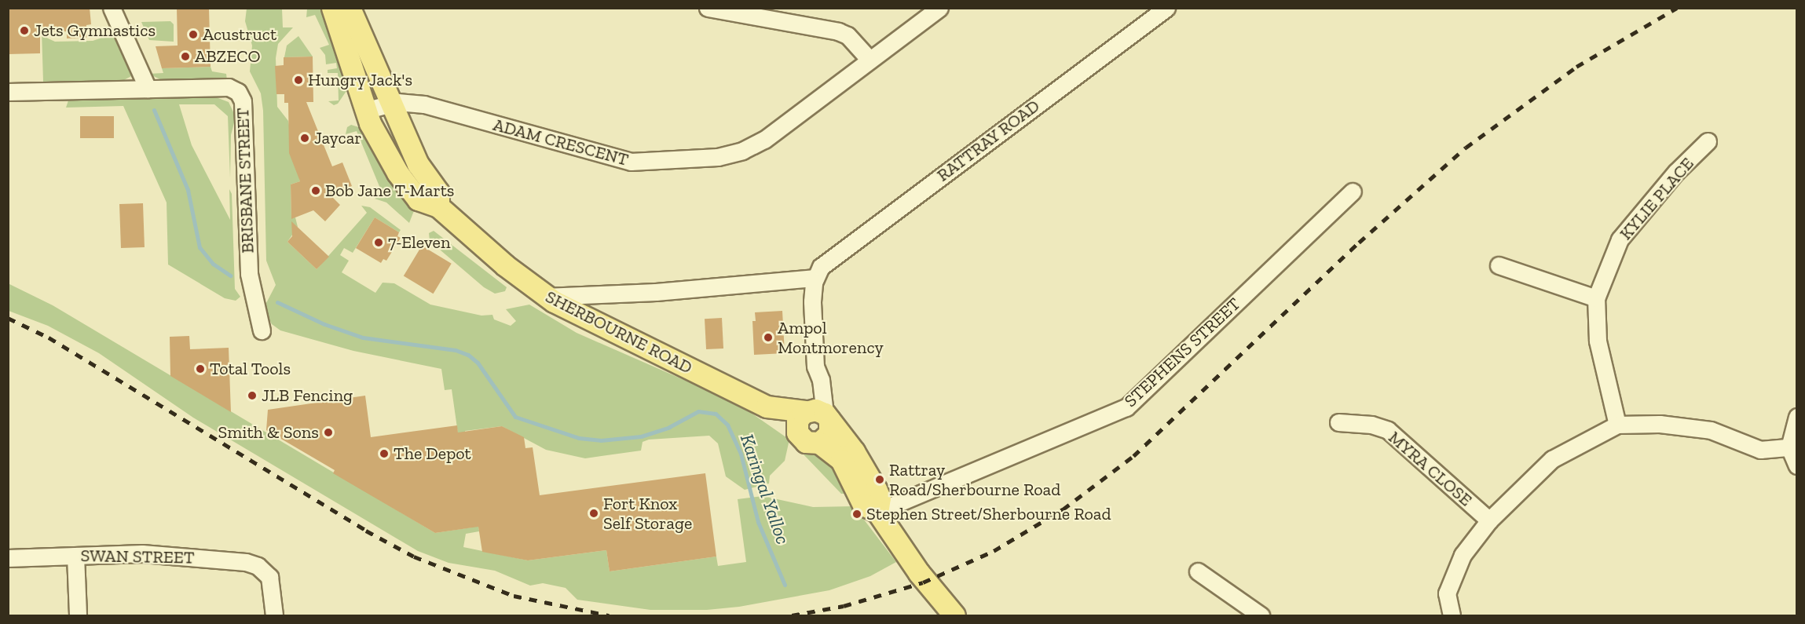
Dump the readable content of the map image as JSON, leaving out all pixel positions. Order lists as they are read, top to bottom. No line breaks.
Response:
{"streets":{"main road":["SHERBOURNE ROAD"],"street":["RATTRAY ROAD","ADAM CRESCENT","BRISBANE STREET","KYLIE PLACE","STEPHENS STREET","MYRA CLOSE","SWAN STREET"]},"crossings":[["RATTRAY ROAD","SHERBOURNE ROAD"],["ADAM CRESCENT","SHERBOURNE ROAD"]],"water":["Karingal Yalloc"],"places":["Jets Gymnastics","Acustruct","ABZECO","Hungry Jack's","Jaycar","Bob Jane T-Marts","7-Eleven","Ampol Montmorency","Total Tools","JLB Fencing","Smith & Sons","The Depot","Rattray Road/Sherbourne Road","Fort Knox Self Storage","Stephen Street/Sherbourne Road"]}
